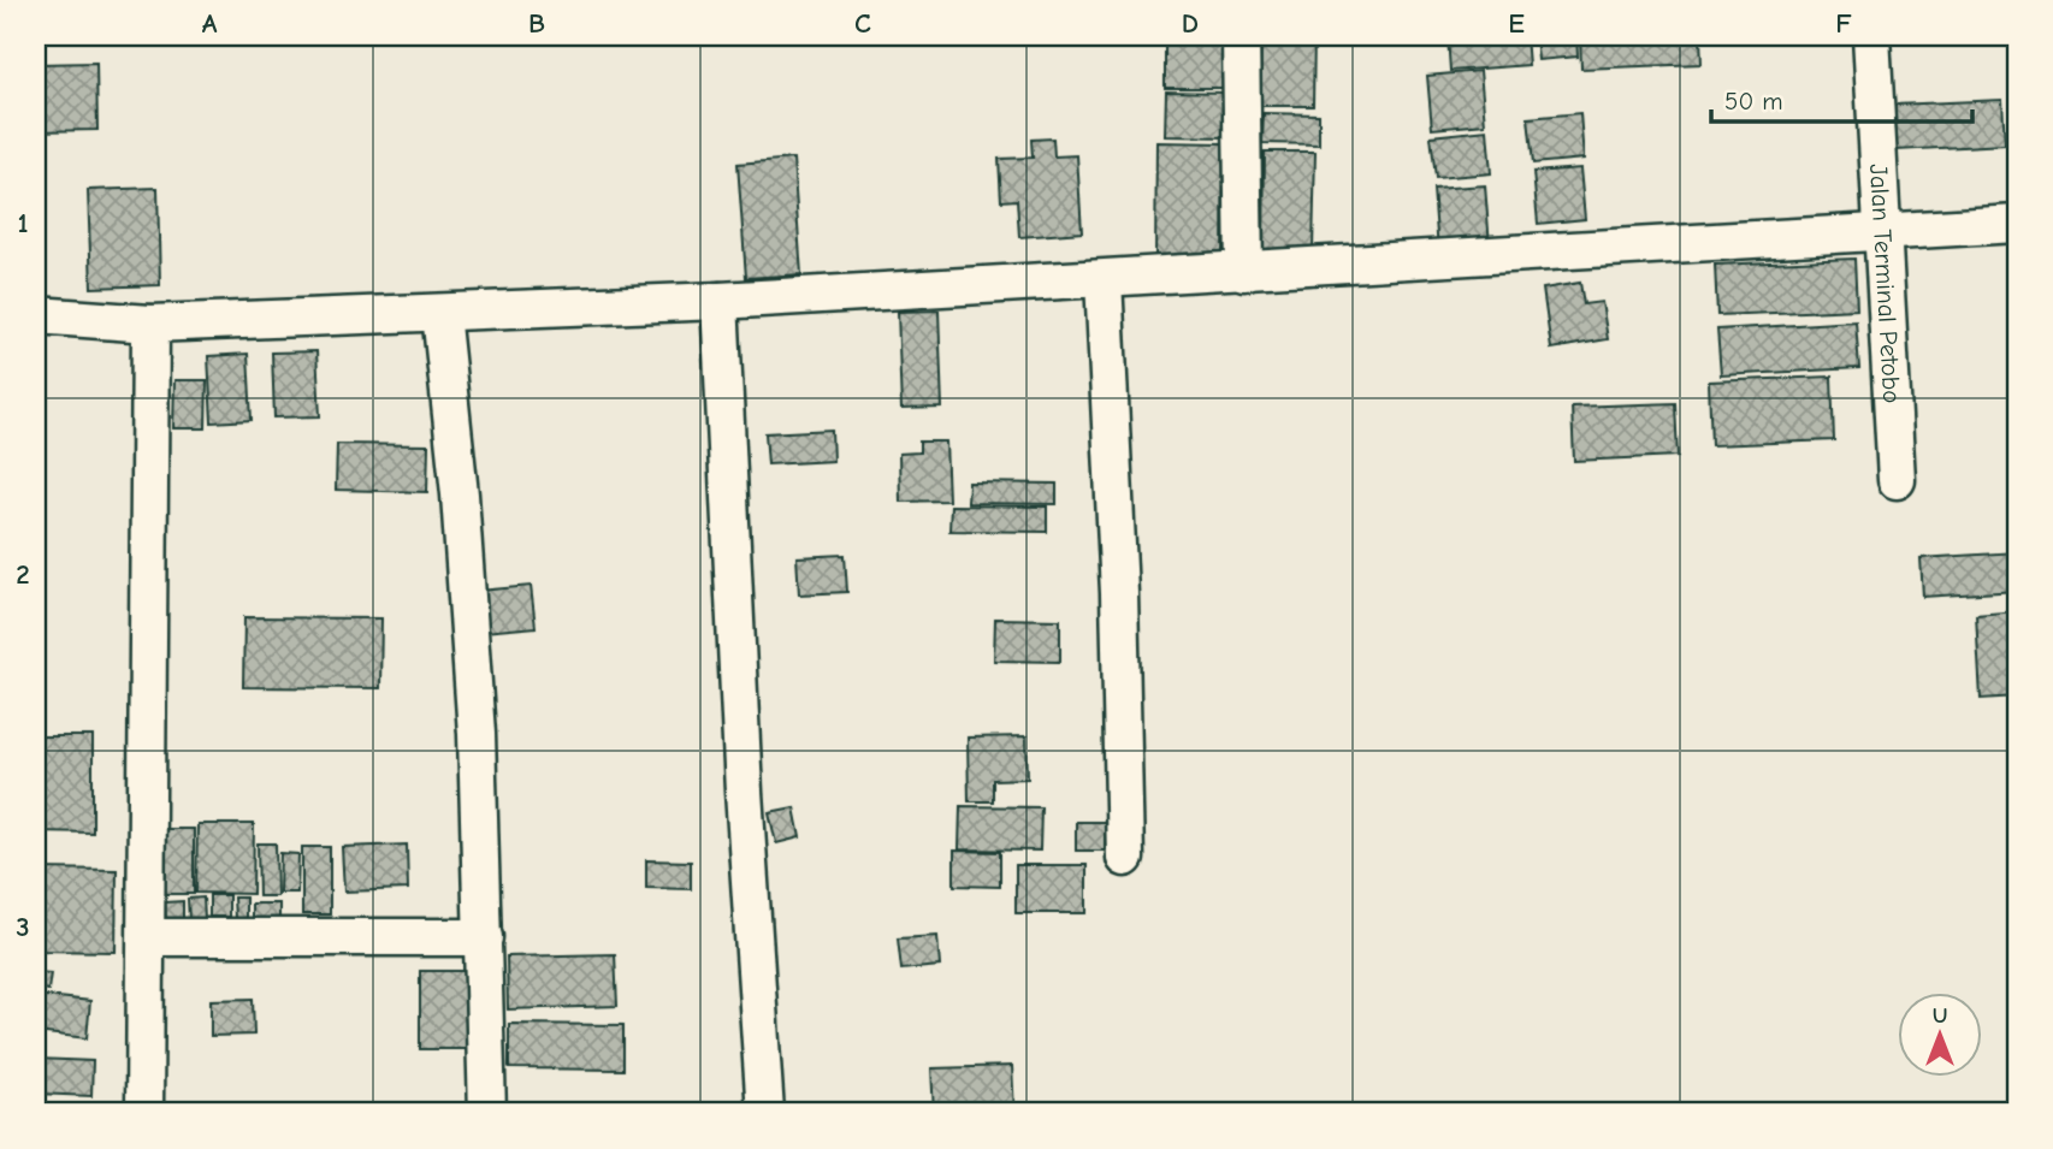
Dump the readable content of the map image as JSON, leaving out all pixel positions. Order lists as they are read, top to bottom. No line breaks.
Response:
{"streets":{"street":["Jalan Terminal Petobo"]},"scale_bar":"50 m","north":"top","grid":{"columns":["A","B","C","D","E","F"],"rows":["1","2","3"]}}
